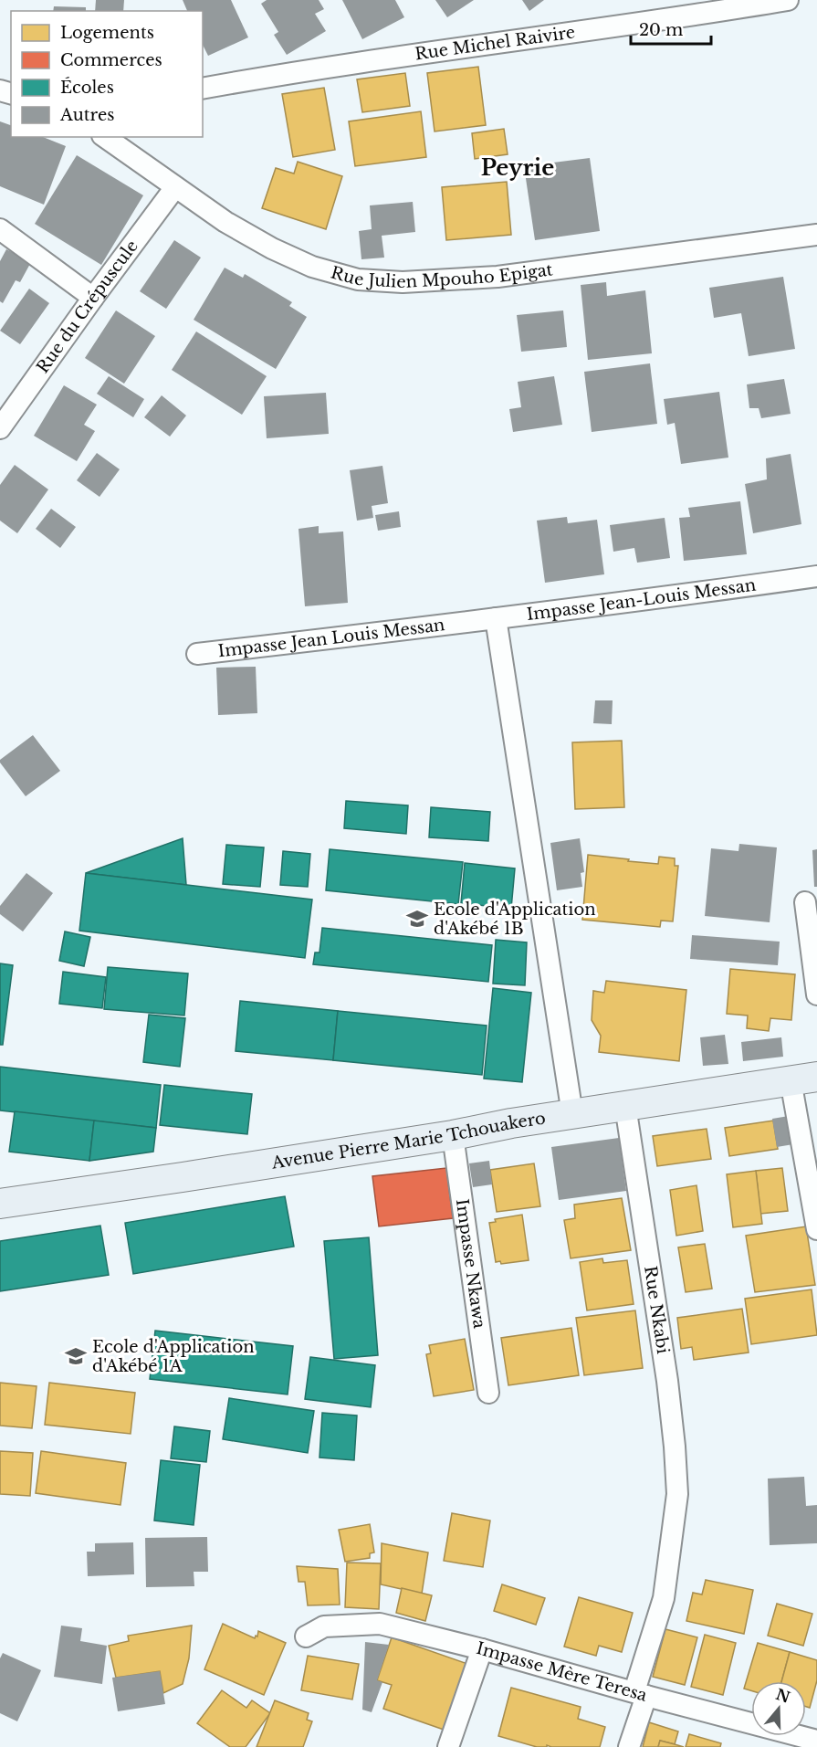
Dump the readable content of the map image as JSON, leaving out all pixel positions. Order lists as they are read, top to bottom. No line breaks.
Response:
{"streets":{"main road":["Avenue Pierre Marie Tchouakero"],"street":["Rue Michel Raivire","Rue Julien Mpouho Epigat","Rue du Crépuscule","Impasse Jean-Louis Messan","Impasse Jean Louis Messan","Impasse Nkawa","Rue Nkabi","Impasse Mère Teresa"]},"crossings":[["Rue Julien Mpouho Epigat","Rue du Crépuscule"],["Impasse Jean-Louis Messan","Impasse Jean Louis Messan"],["Avenue Pierre Marie Tchouakero","Impasse Nkawa"],["Avenue Pierre Marie Tchouakero","Rue Nkabi"],["Rue Nkabi","Impasse Mère Teresa"]],"districts":["Peyrie"],"places":{"school or university":["Ecole d'Application d'Akébé 1B","Ecole d'Application d'Akébé 1A"]},"legend":["Logements","Commerces","Écoles","Autres"],"scale_bar":"20 m","north":"top"}
